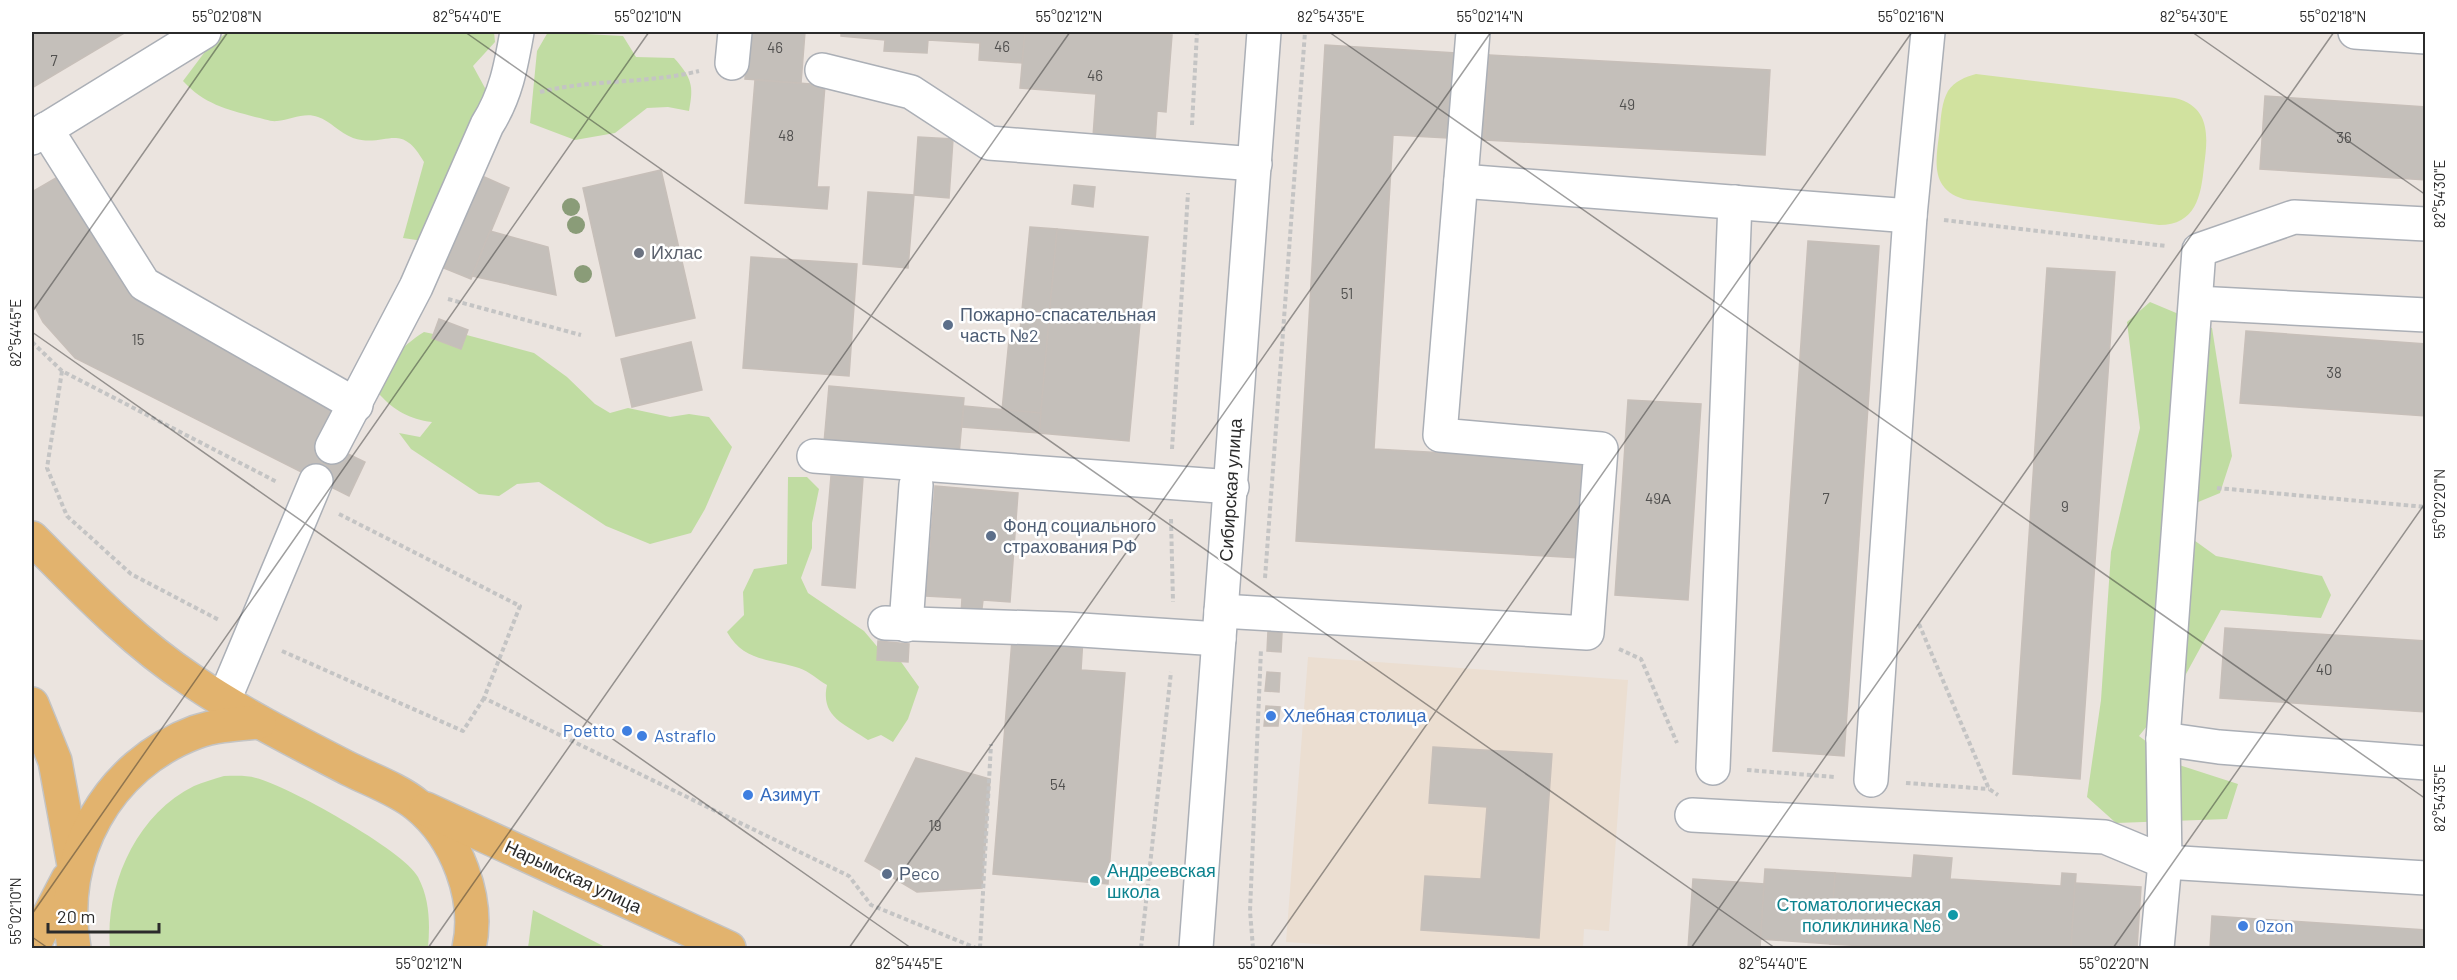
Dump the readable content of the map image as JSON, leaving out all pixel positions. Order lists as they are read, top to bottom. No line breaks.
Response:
{"streets":{"main road":["Нарымская улица"],"street":["Сибирская улица"]},"places":["Ихлас","Пожарно-спасательная часть №2","Фонд социального страхования РФ","Хлебная столица","Poetto","Astraflo","Азимут","Рeco","Андреевская школа","Стоматологическая поликлиника №6","Ozon"],"house_numbers":["46","46","7","46","49","48","36","51","15","38","49А","7","9","40","54","19"],"scale_bar":"20 m","coordinates":["55°02'08\"N","82°54'40\"E","55°02'10\"N","55°02'12\"N","82°54'35\"E","55°02'14\"N","55°02'16\"N","82°54'30\"E","55°02'18\"N","82°54'45\"E","55°02'20\"N"]}
